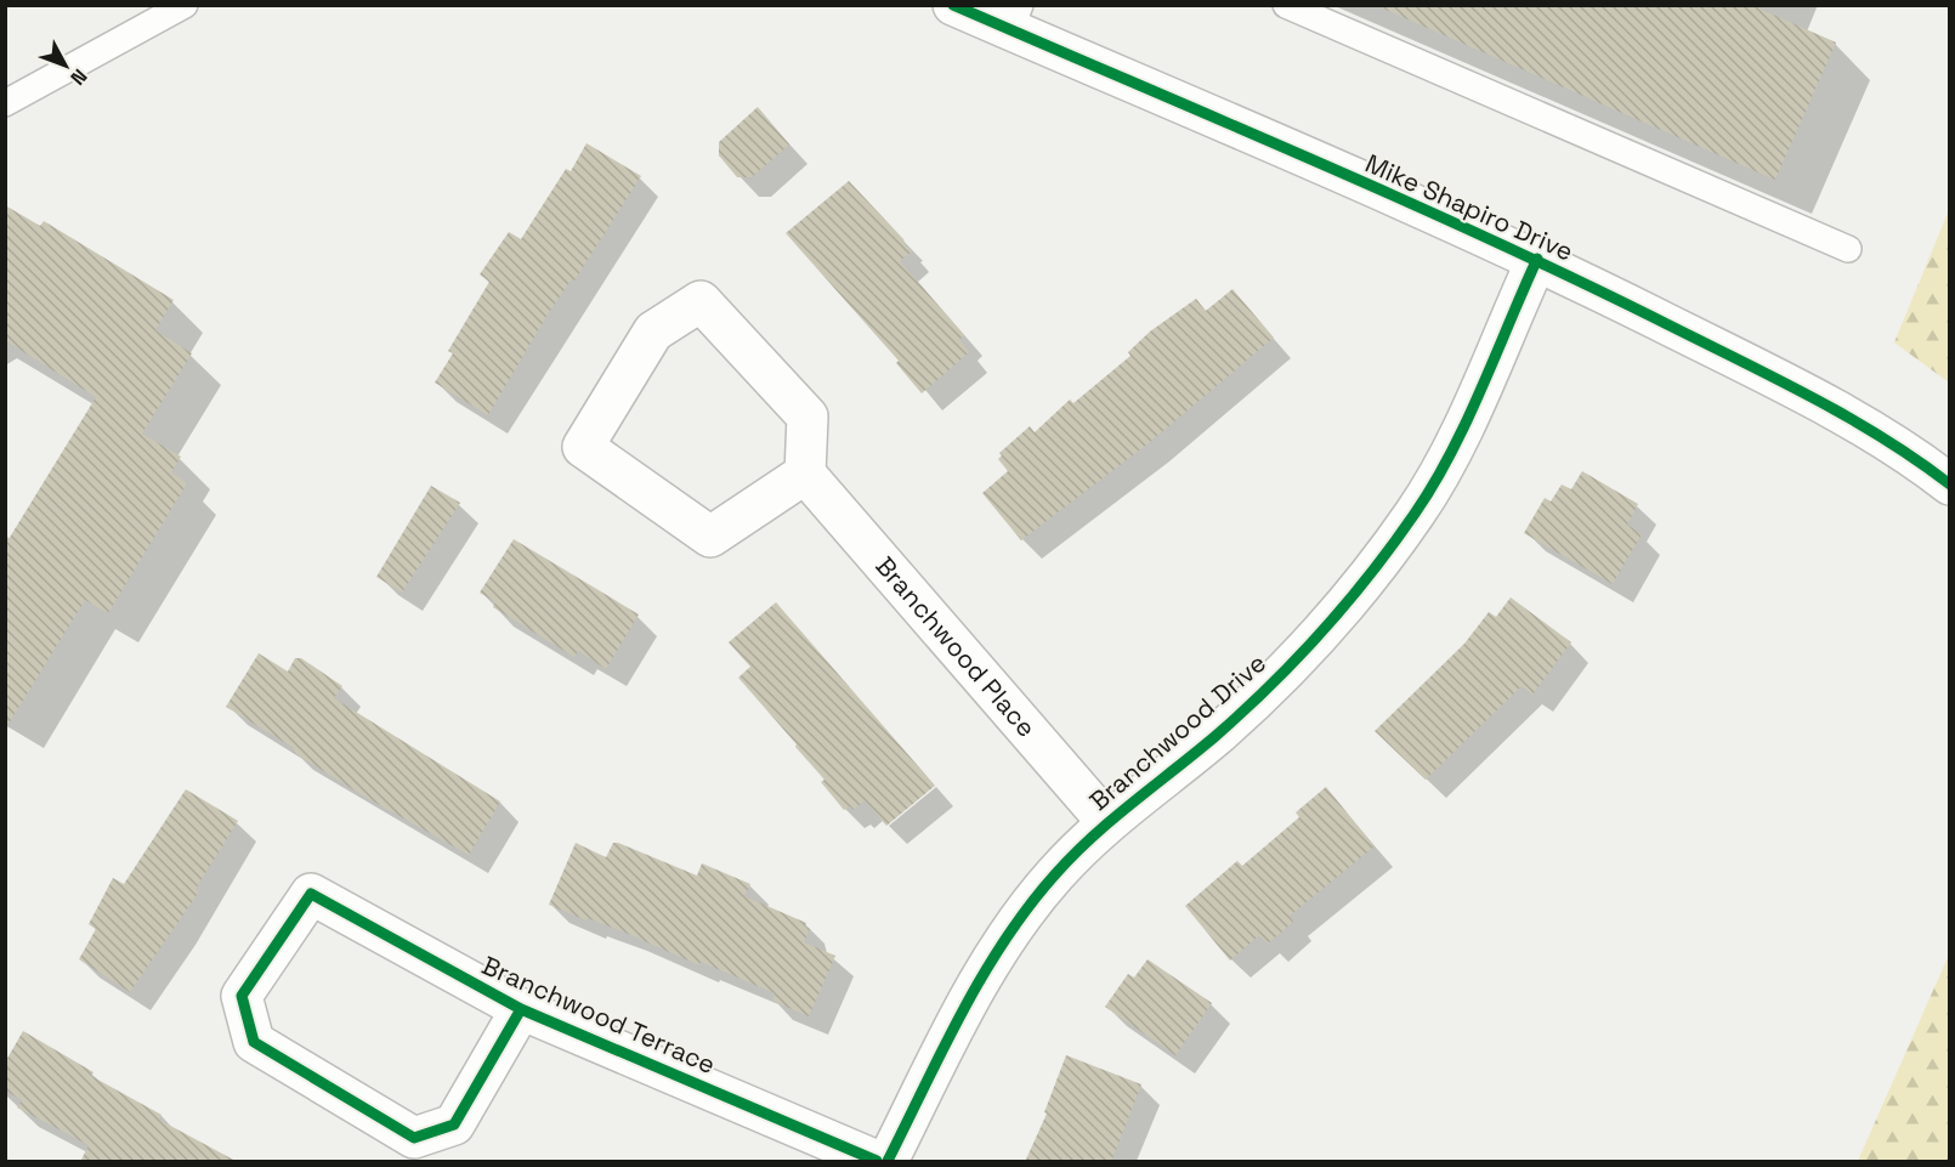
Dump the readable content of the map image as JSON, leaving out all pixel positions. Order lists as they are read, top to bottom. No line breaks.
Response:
{"streets":{"street":["Mike Shapiro Drive","Branchwood Place","Branchwood Drive","Branchwood Terrace"]},"crossings":[["Mike Shapiro Drive","Branchwood Drive"],["Branchwood Place","Branchwood Drive"]],"north":"bottom right"}
